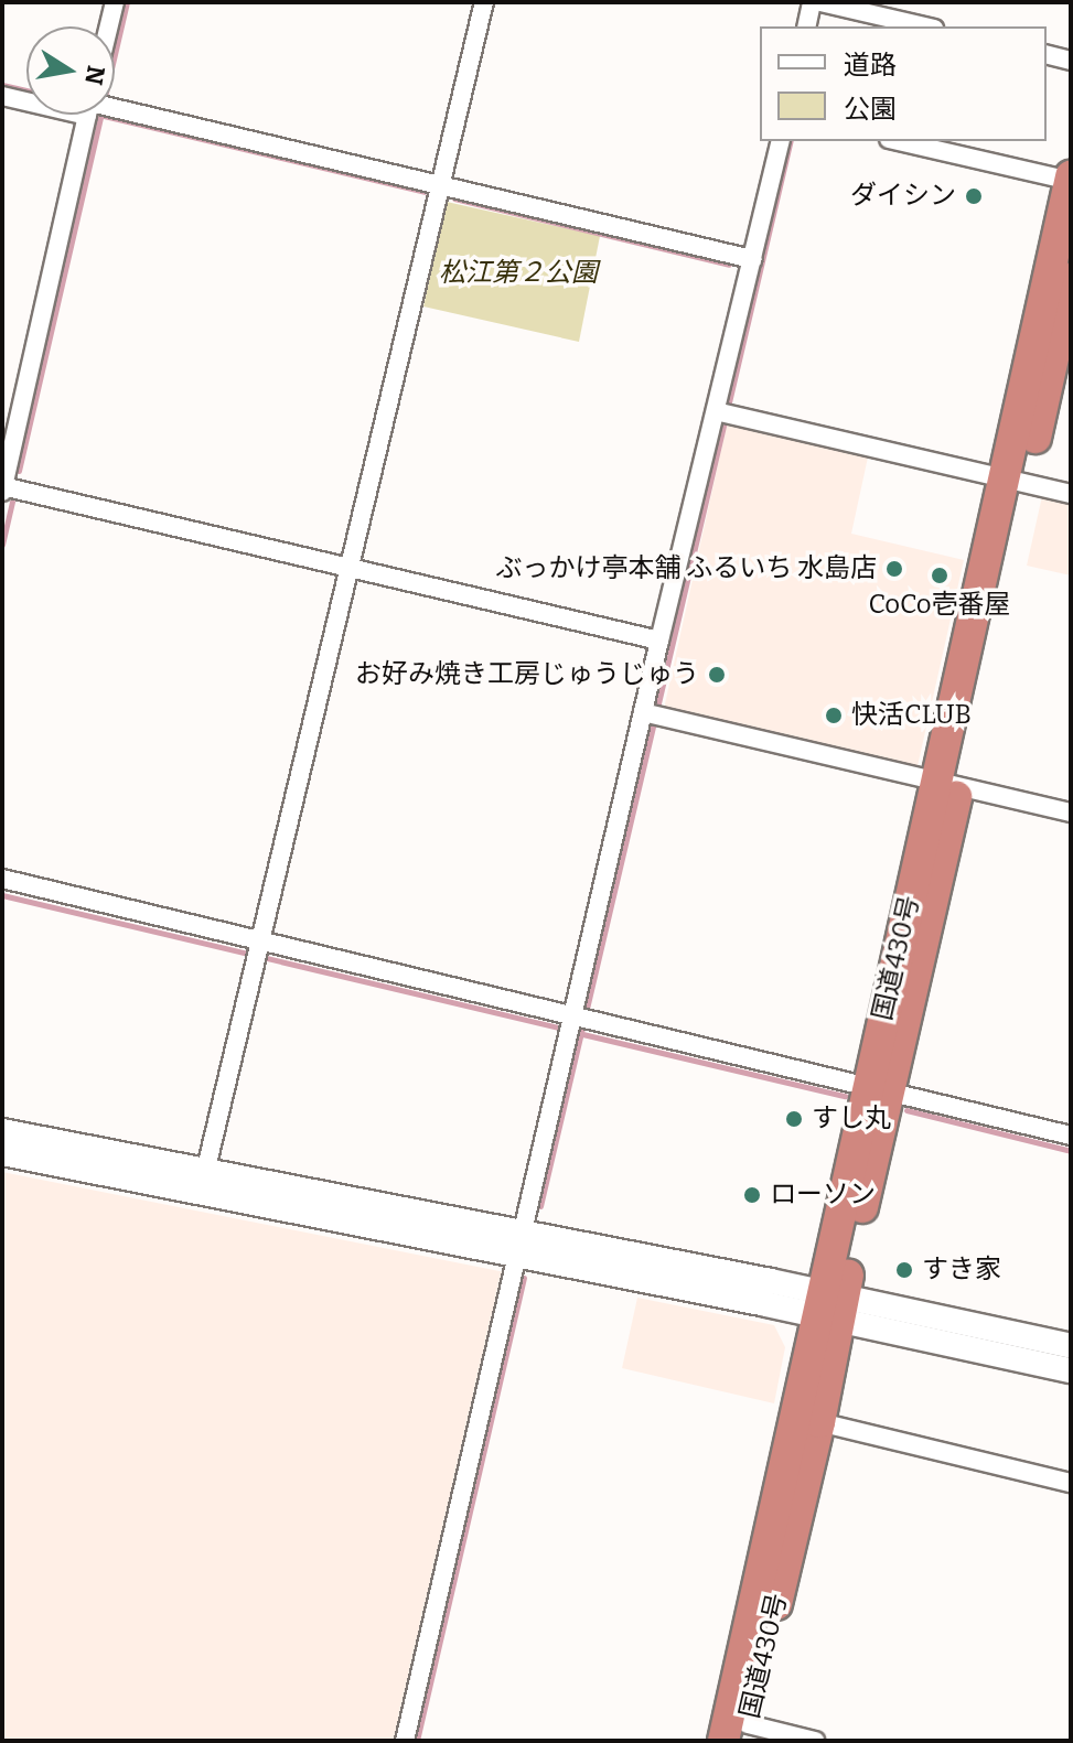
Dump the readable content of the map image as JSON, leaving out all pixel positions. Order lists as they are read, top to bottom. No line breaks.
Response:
{"streets":{"highway":["国道430号"]},"parks":["松江第２公園"],"places":["ダイシン","ぶっかけ亭本舗 ふるいち 水島店","CoCo壱番屋","お好み焼き工房じゅうじゅう","快活CLUB","すし丸","ローソン","すき家"],"legend":["道路","公園"],"north":"right"}
